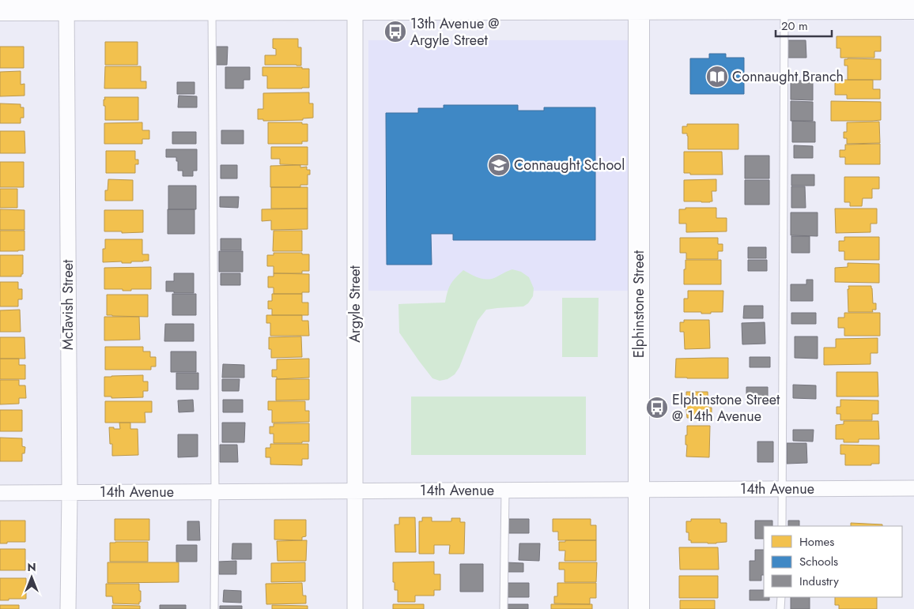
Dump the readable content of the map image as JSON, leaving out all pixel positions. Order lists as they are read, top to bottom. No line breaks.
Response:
{"streets":{"street":["Argyle Street","Elphinstone Street","McTavish Street","14th Avenue"]},"crossings":[["Argyle Street","14th Avenue"],["Elphinstone Street","14th Avenue"],["McTavish Street","14th Avenue"]],"places":{"bus stop":["13th Avenue @ Argyle Street","Elphinstone Street @ 14th Avenue"],"library":["Connaught Branch"],"school or university":["Connaught School"]},"legend":["Homes","Schools","Industry"],"scale_bar":"20 m","north":"top"}
